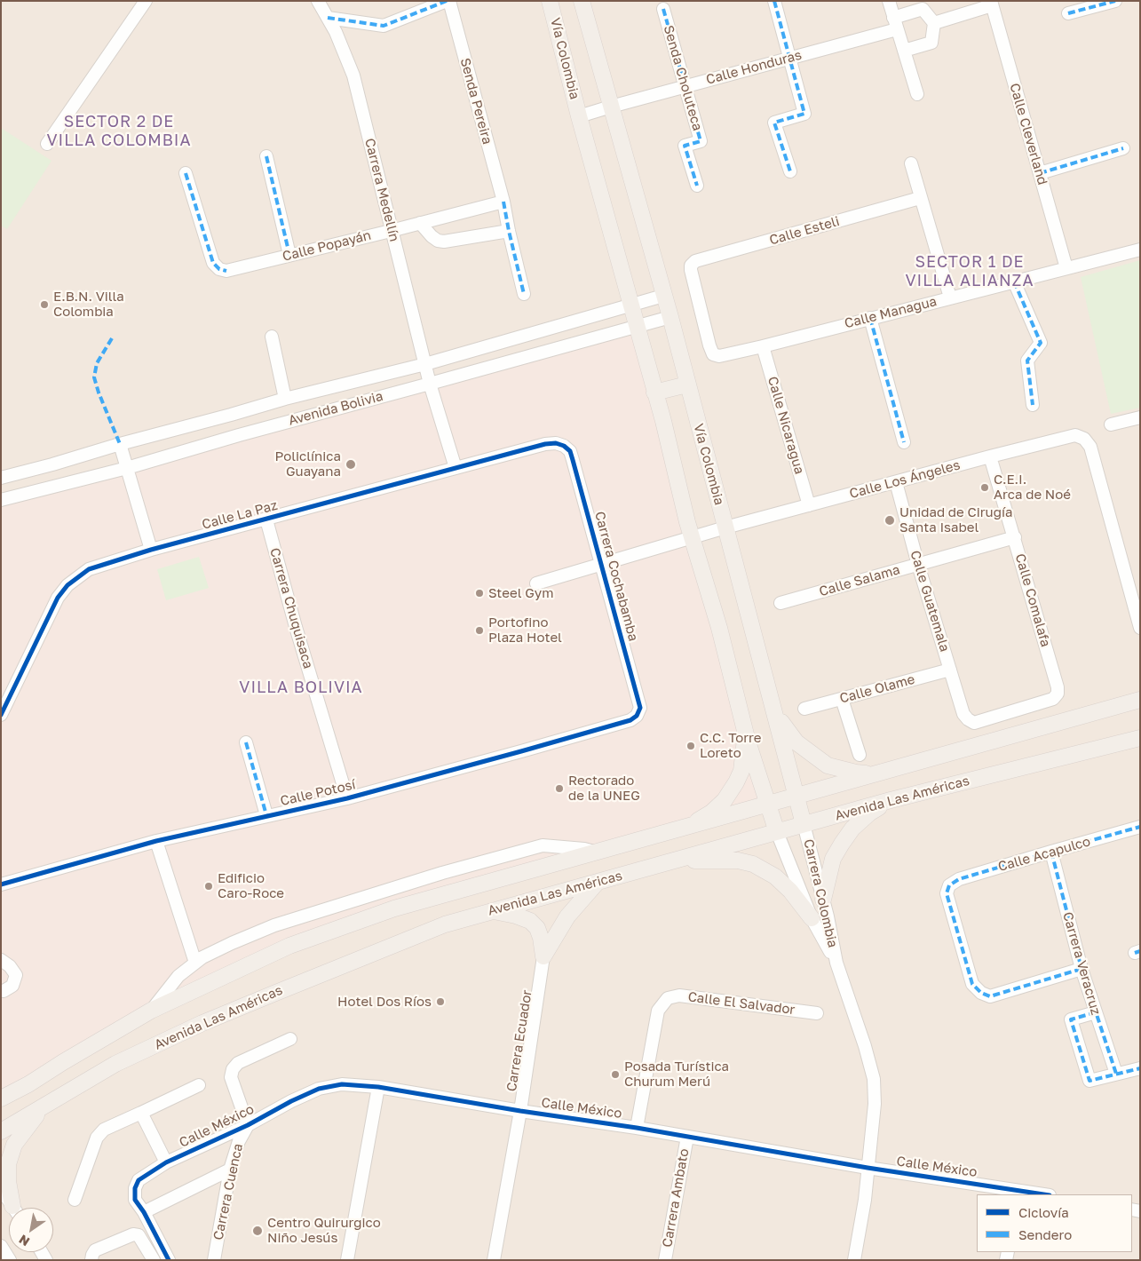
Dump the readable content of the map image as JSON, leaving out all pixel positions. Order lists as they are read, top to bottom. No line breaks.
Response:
{"streets":{"main road":["Vía Colombia","Avenida Las Américas"],"street":["Calle Honduras","Senda Choluteca","Senda Pereira","Calle Cleverland","Carrera Medellín","Calle Esteli","Calle Popayán","Calle Managua","Avenida Bolivia","Calle Nicaragua","Calle Los Ángeles","Calle La Paz","Carrera Cochabamba","Calle Salama","Calle Comalafa","Calle Guatemala","Carrera Chuquisaca","Calle Olame","Calle Potosí","Calle Acapulco","Carrera Colombia","Carrera Veracruz","Calle El Salvador","Carrera Ecuador","Calle México","Carrera Cuenca","Carrera Ambato"]},"crossings":[["Vía Colombia","Calle Honduras"],["Vía Colombia","Avenida Bolivia"],["Vía Colombia","Calle Los Ángeles"],["Vía Colombia","Avenida Las Américas"],["Vía Colombia","Carrera Colombia"],["Calle Honduras","Senda Choluteca"],["Senda Pereira","Calle Popayán"],["Calle Cleverland","Calle Managua"],["Carrera Medellín","Calle Popayán"],["Carrera Medellín","Avenida Bolivia"],["Carrera Medellín","Calle La Paz"],["Calle Esteli","Calle Managua"],["Calle Managua","Calle Nicaragua"],["Calle Nicaragua","Calle Los Ángeles"],["Calle Los Ángeles","Carrera Cochabamba"],["Calle Los Ángeles","Calle Comalafa"],["Calle Los Ángeles","Calle Guatemala"],["Calle La Paz","Carrera Cochabamba"],["Calle La Paz","Carrera Chuquisaca"],["Carrera Cochabamba","Calle Potosí"],["Calle Salama","Calle Comalafa"],["Calle Salama","Calle Guatemala"],["Calle Comalafa","Calle Guatemala"],["Calle Guatemala","Calle Olame"],["Carrera Chuquisaca","Calle Potosí"],["Avenida Las Américas","Carrera Colombia"],["Calle Acapulco","Carrera Veracruz"],["Carrera Colombia","Calle México"],["Calle El Salvador","Calle México"],["Carrera Ecuador","Calle México"],["Calle México","Carrera Cuenca"],["Calle México","Carrera Ambato"]],"districts":["SECTOR 2 DE VILLA COLOMBIA","SECTOR 1 DE VILLA ALIANZA","VILLA BOLIVIA"],"places":["E.B.N. Villa Colombia","Policlínica Guayana","C.E.I. Arca de Noé","Unidad de Cirugía Santa Isabel","Steel Gym","Portofino Plaza Hotel","C.C. Torre Loreto","Rectorado de la UNEG","Edificio Caro-Roce","Hotel Dos Ríos","Posada Turística Churum Merú","Centro Quirurgico Niño Jesús"],"legend":["Ciclovía","Sendero"],"north":"bottom left"}
